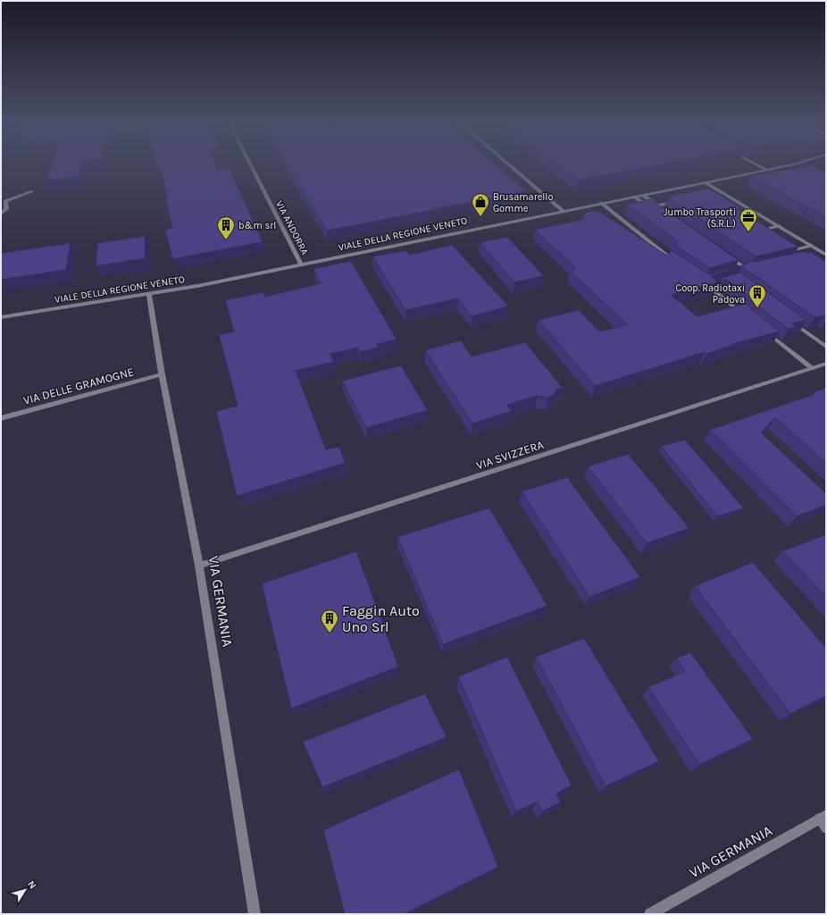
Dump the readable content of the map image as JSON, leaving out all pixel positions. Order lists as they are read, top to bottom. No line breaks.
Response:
{"streets":{"street":["VIA ANDORRA","VIALE DELLA REGIONE VENETO","VIA DELLE GRAMOGNE","VIA SVIZZERA","VIA GERMANIA"]},"crossings":[["VIA ANDORRA","VIALE DELLA REGIONE VENETO"],["VIALE DELLA REGIONE VENETO","VIA GERMANIA"],["VIA DELLE GRAMOGNE","VIA GERMANIA"],["VIA SVIZZERA","VIA GERMANIA"]],"places":{"shop":["Brusamarello Gomme"],"office":["Jumbo Trasporti (S.R.L.)"],"building":["b&m srl","Coop. Radiotaxi Padova","Faggin Auto Uno Srl"]},"north":"top right"}
